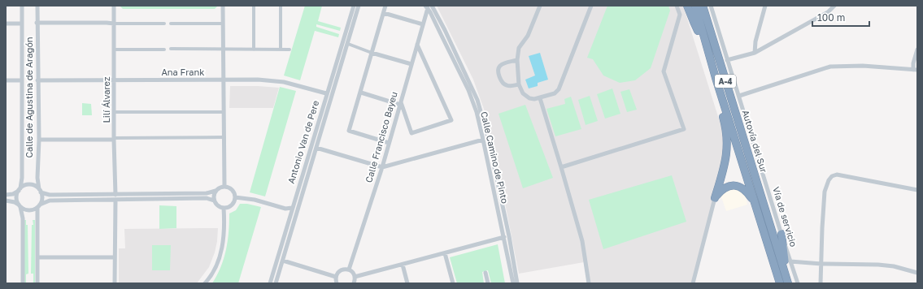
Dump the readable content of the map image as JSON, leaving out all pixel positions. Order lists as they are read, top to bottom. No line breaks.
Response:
{"streets":{"highway":["A-4","Autovía del Sur"],"street":["Ana Frank","Calle de Agustina de Aragón","Lilí Álvarez","Calle Francisco Bayeu","Antonio Van de Pere","Calle Camino de Pinto","Vía de servicio"]},"crossings":[["Ana Frank","Calle de Agustina de Aragón"],["Ana Frank","Lilí Álvarez"],["Ana Frank","Antonio Van de Pere"],["Calle Francisco Bayeu","Calle Camino de Pinto"]],"scale_bar":"100 m"}
